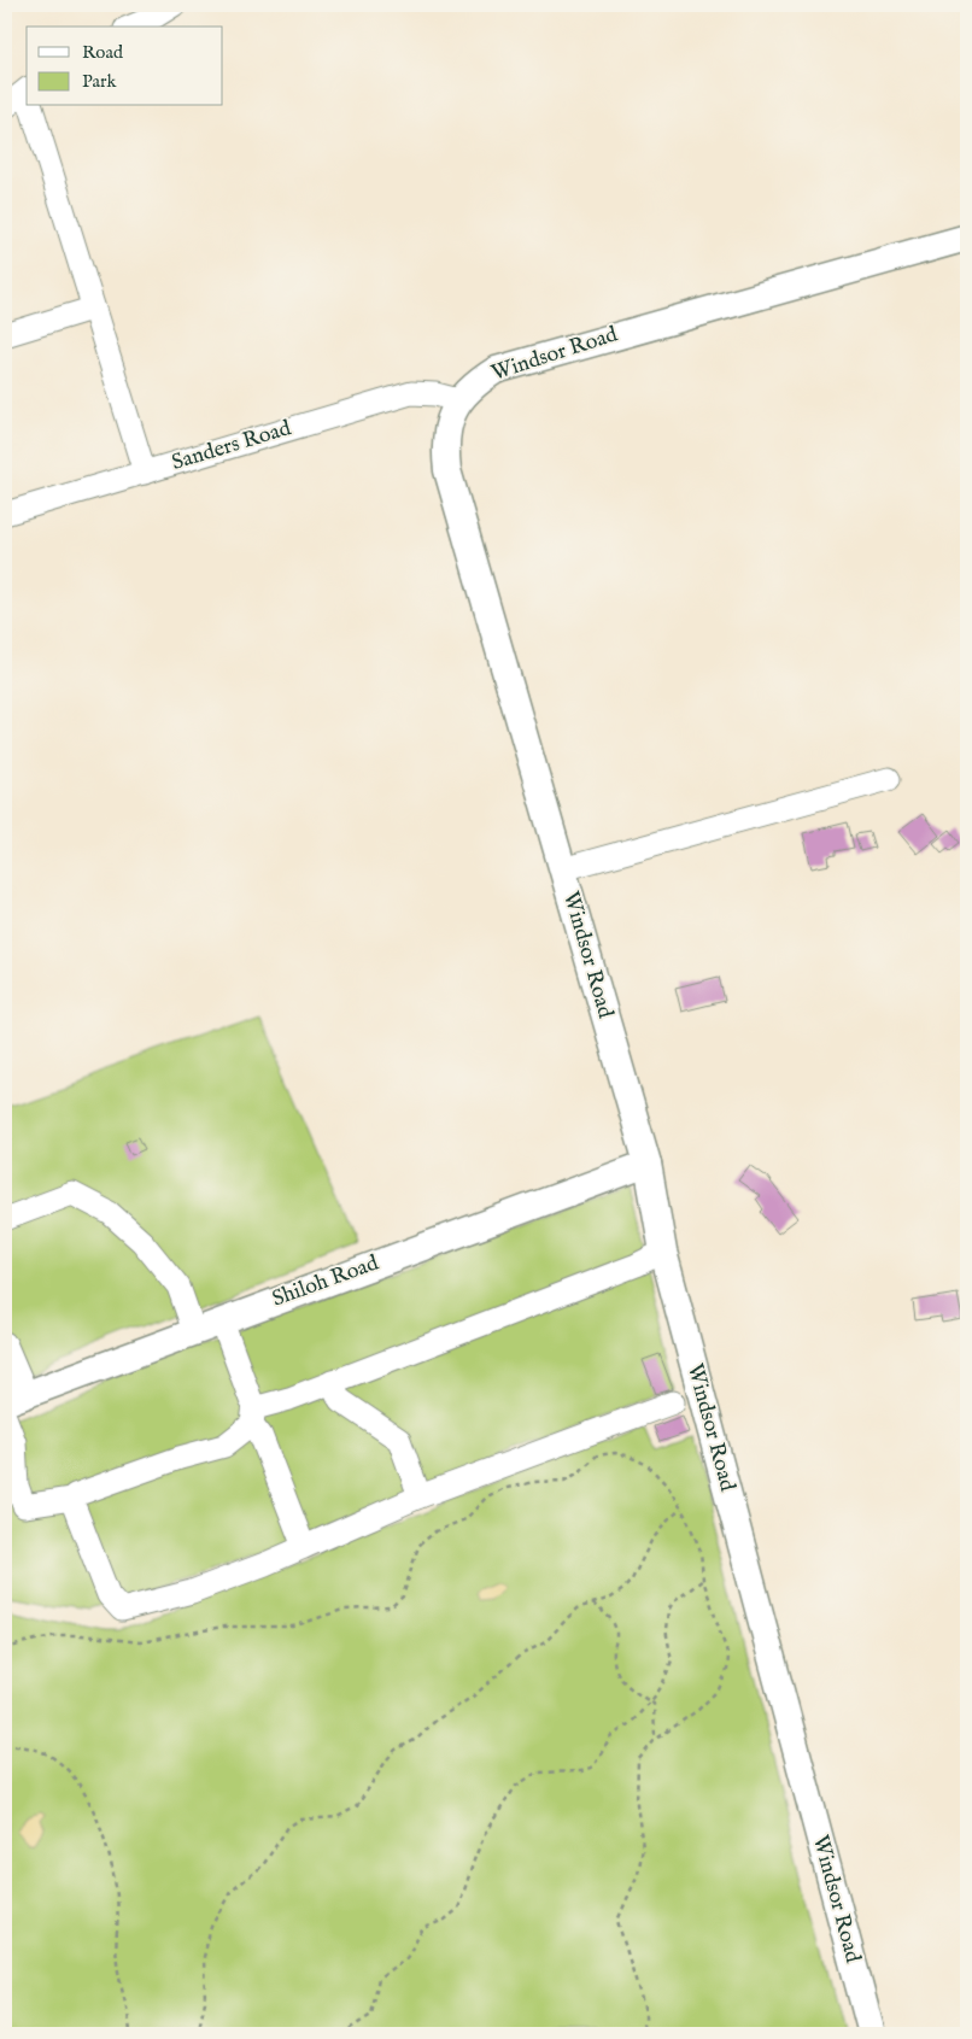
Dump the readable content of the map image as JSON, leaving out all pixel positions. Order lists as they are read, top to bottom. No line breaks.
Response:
{"streets":{"main road":["Windsor Road","Shiloh Road"],"street":["Sanders Road"]},"crossings":[["Windsor Road","Sanders Road"],["Windsor Road","Shiloh Road"]],"legend":["Road","Park"]}
